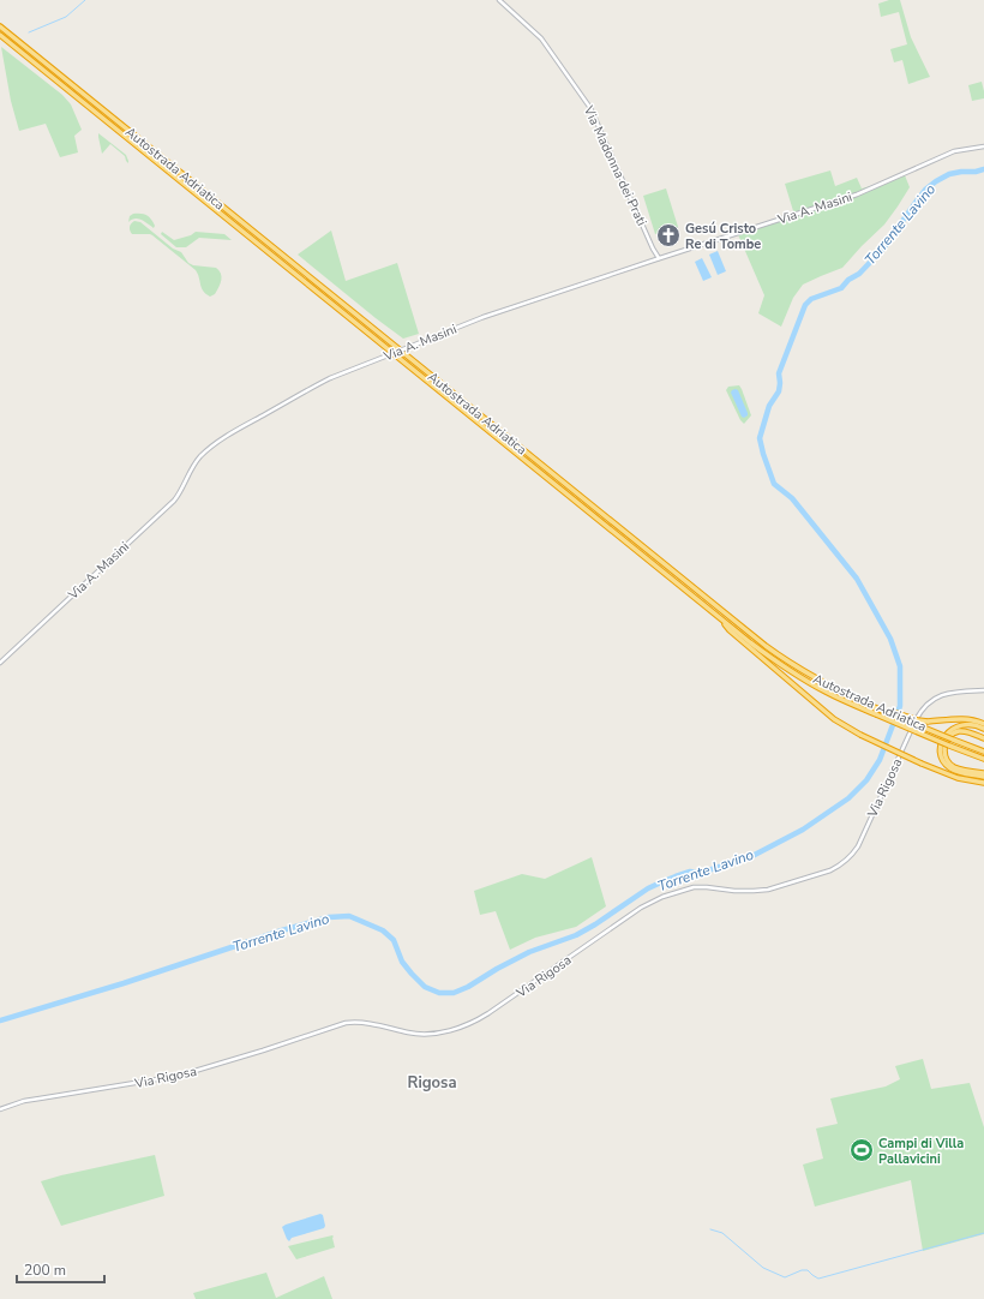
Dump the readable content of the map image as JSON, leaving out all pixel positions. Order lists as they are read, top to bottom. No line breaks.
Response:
{"streets":{"highway":["Autostrada Adriatica"],"street":["Via Madonna dei Prati","Via A. Masini","Via Rigosa"]},"crossings":[["Via Madonna dei Prati","Via A. Masini"]],"districts":["Rigosa"],"water":["Torrente Lavino"],"places":{"church":["Gesú Cristo Re di Tombe"],"sports":["Campi di Villa Pallavicini"]},"scale_bar":"200 m"}
